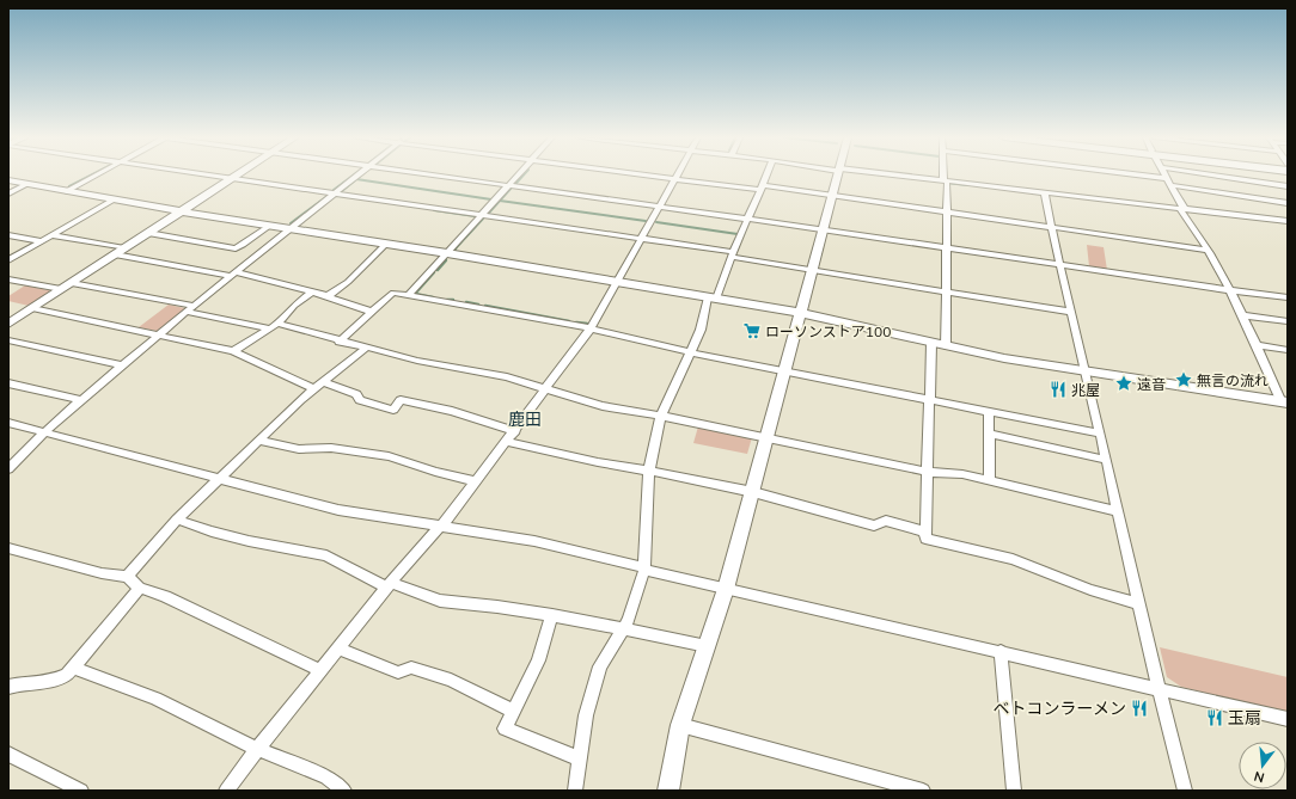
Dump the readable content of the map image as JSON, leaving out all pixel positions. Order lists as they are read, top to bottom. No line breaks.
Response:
{"districts":["鹿田"],"places":{"supermarket":["ローソンストア100"],"place":["無言の流れ","遠音"],"restaurant":["兆屋","ベトコンラーメン","玉扇"]},"north":"bottom"}
